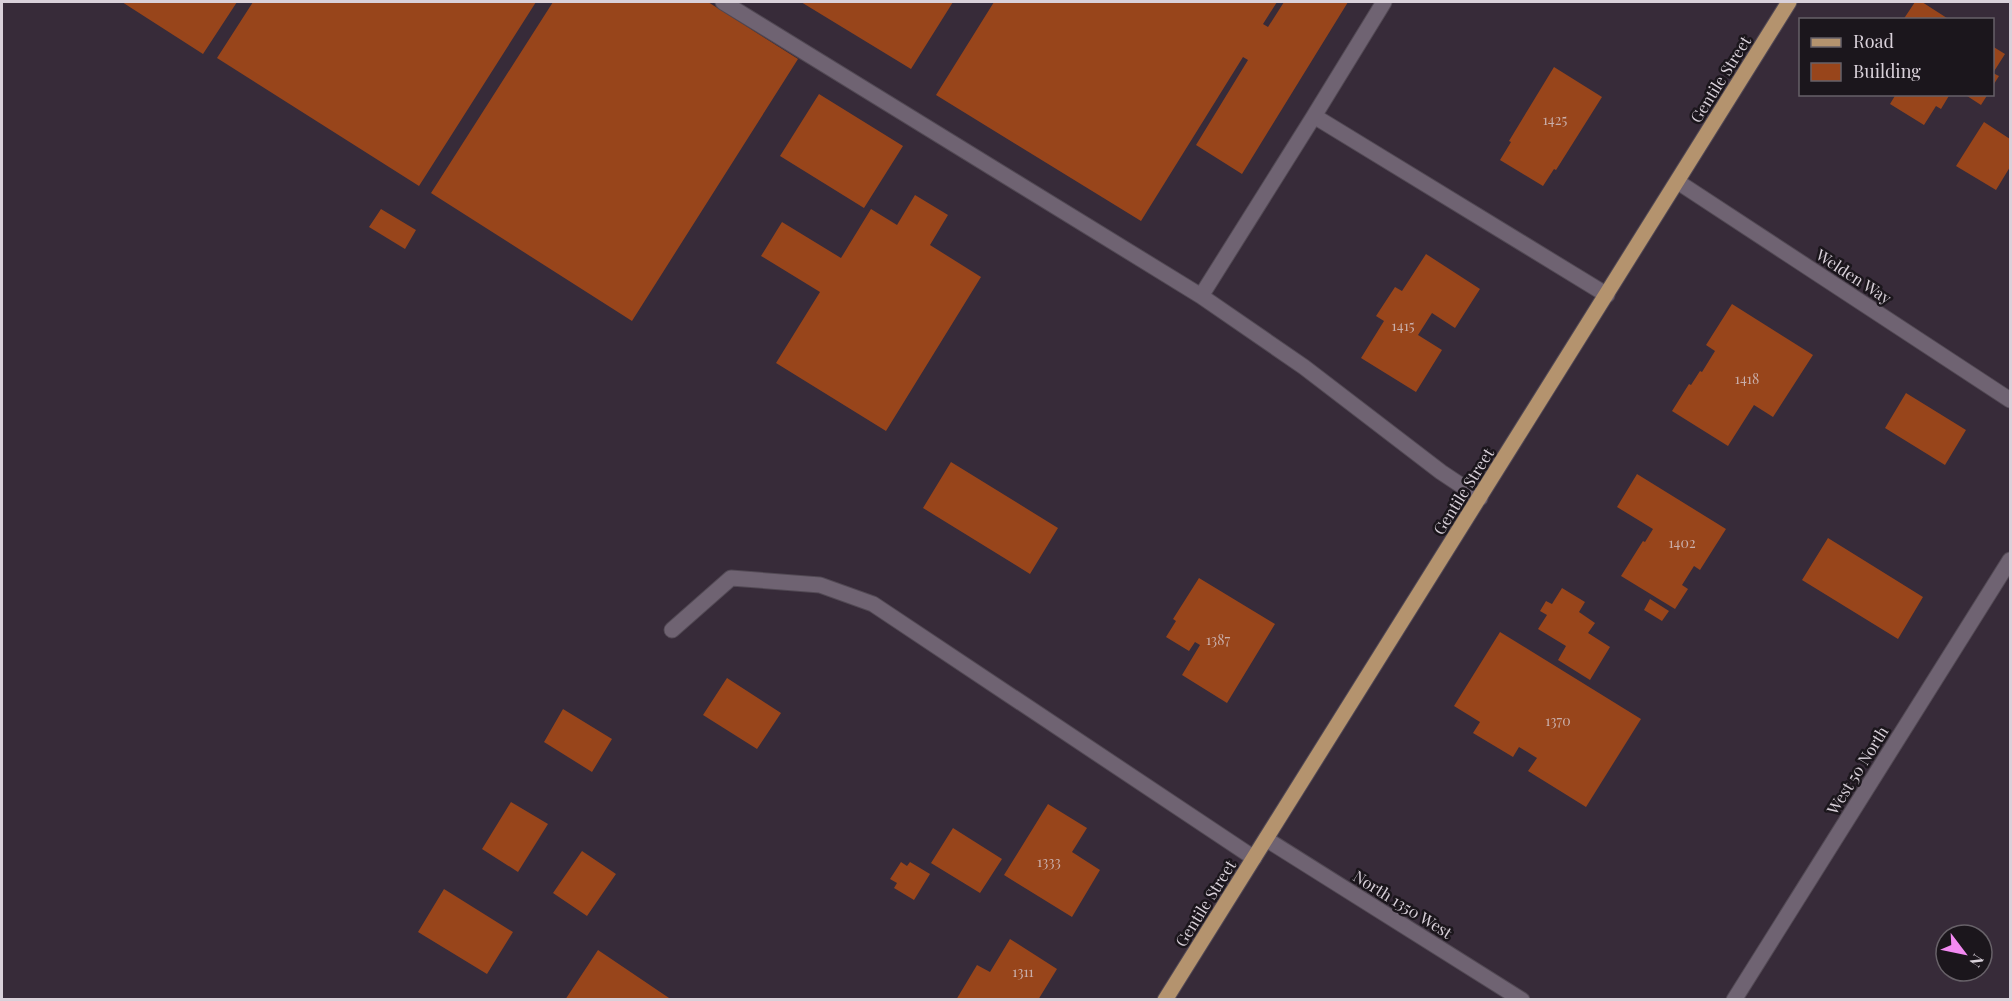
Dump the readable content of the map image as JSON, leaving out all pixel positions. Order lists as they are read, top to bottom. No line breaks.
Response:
{"streets":{"main road":["Gentile Street"],"street":["Welden Way","West 50 North","North 1350 West"]},"crossings":[["Gentile Street","Welden Way"],["Gentile Street","North 1350 West"]],"house_numbers":["1425","1415","1418","1402","1387","1370","1333","1311"],"legend":["Road","Building"],"north":"bottom right"}
